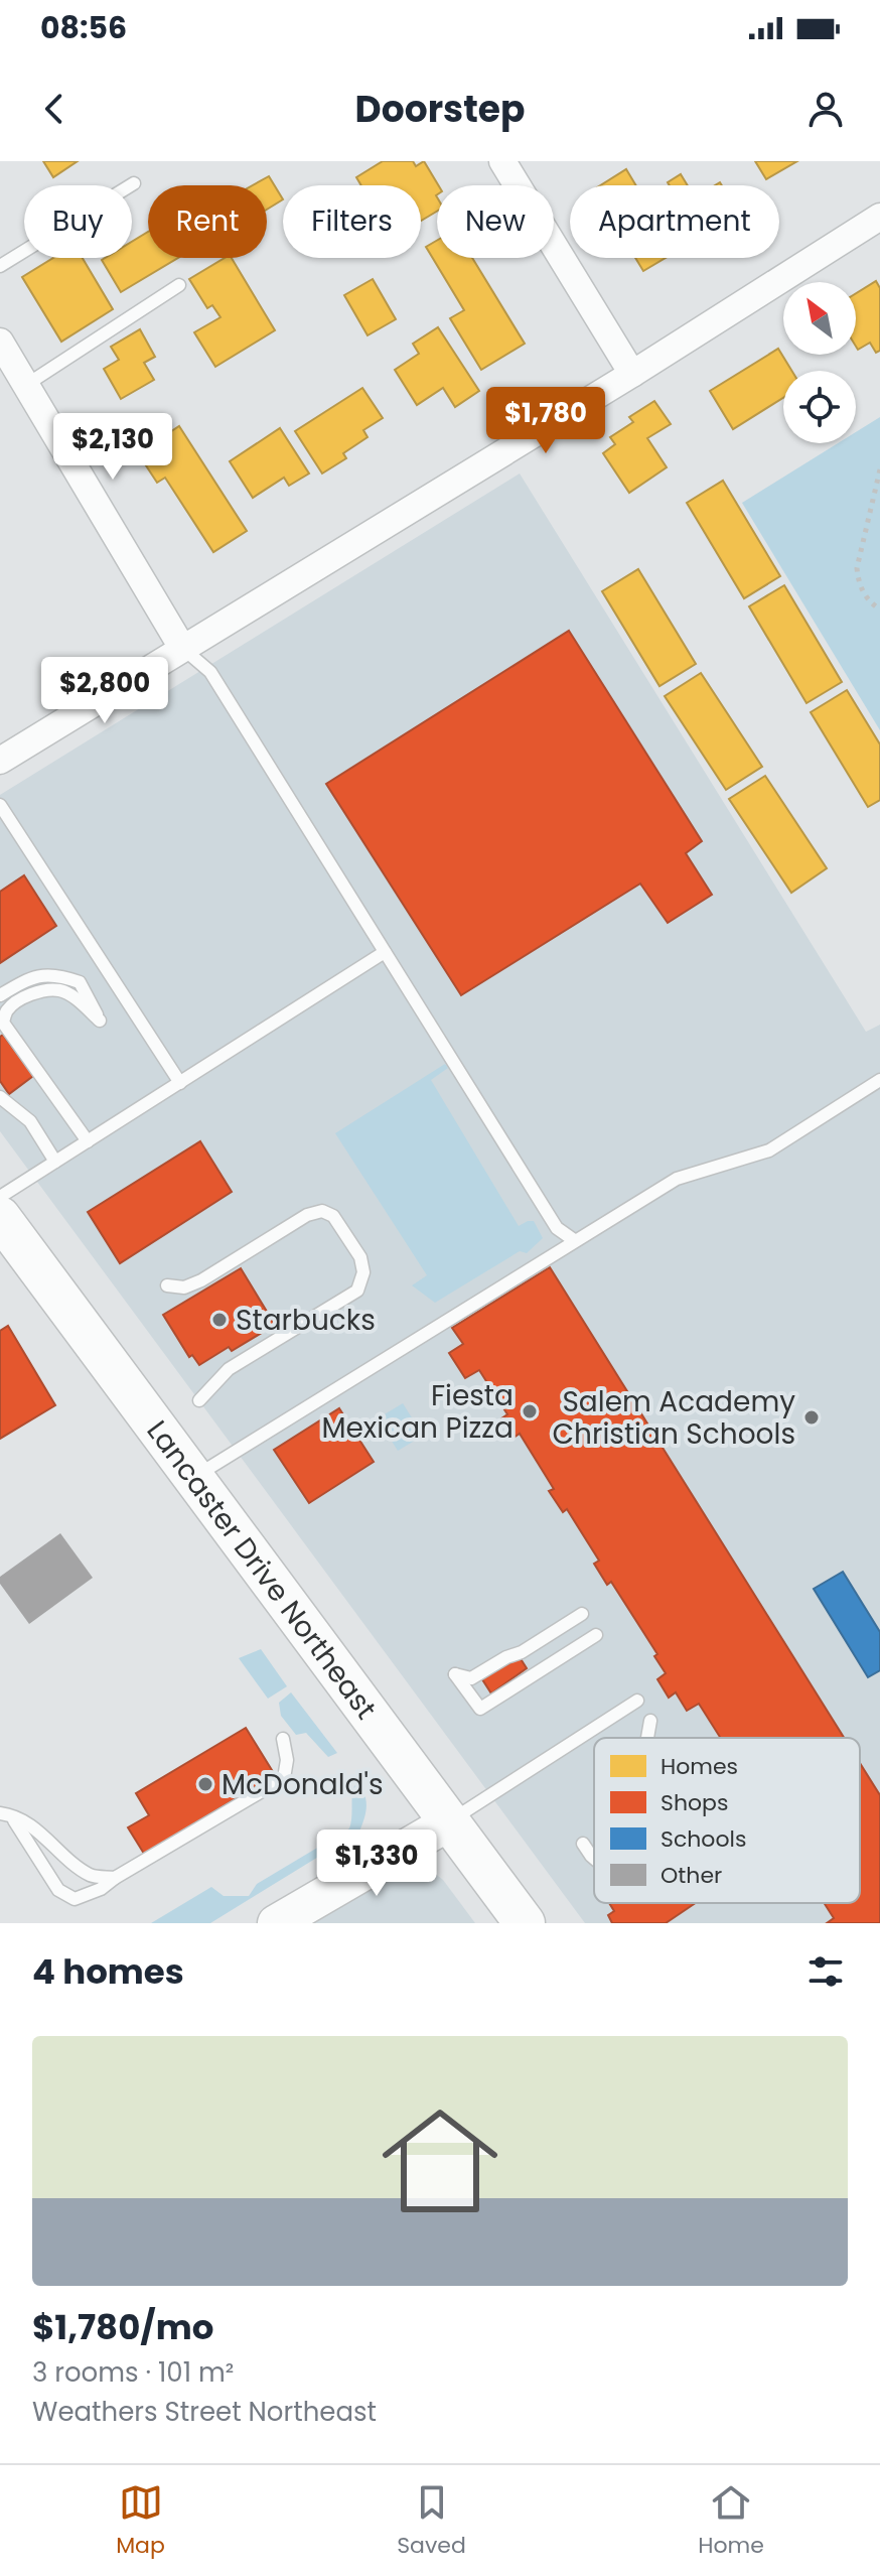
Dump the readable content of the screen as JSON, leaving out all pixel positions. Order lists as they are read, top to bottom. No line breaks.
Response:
{"streets":{"main road":["Lancaster Drive Northeast"]},"places":["Starbucks","Fiesta Mexican Pizza","Salem Academy Christian Schools","McDonald's"],"legend":["Homes","Shops","Schools","Other"],"north":"top left","page":{"status":"08:56","header":"Doorstep","chip":["Buy","Rent","Filters","New","Apartment"],"price":["$1,780","$2,130","$2,800","$1,330"],"heading":"4 homes","list":[{"name":"$1,780/mo","note":"3 rooms · 101 m² · Weathers Street Northeast"}],"tabs":["Map","Saved","Home"]}}
